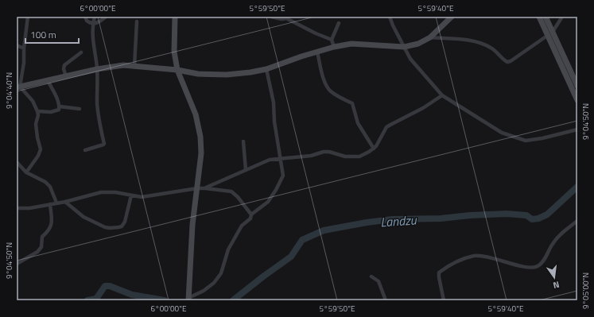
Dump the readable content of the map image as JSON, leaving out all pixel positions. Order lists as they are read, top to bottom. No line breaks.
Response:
{"water":["Landzu"],"scale_bar":"100 m","north":"bottom","coordinates":["6°00'00\"E","5°59'50\"E","5°59'40\"E","9°04'40\"N","9°04'50\"N","9°05'00\"N"]}
